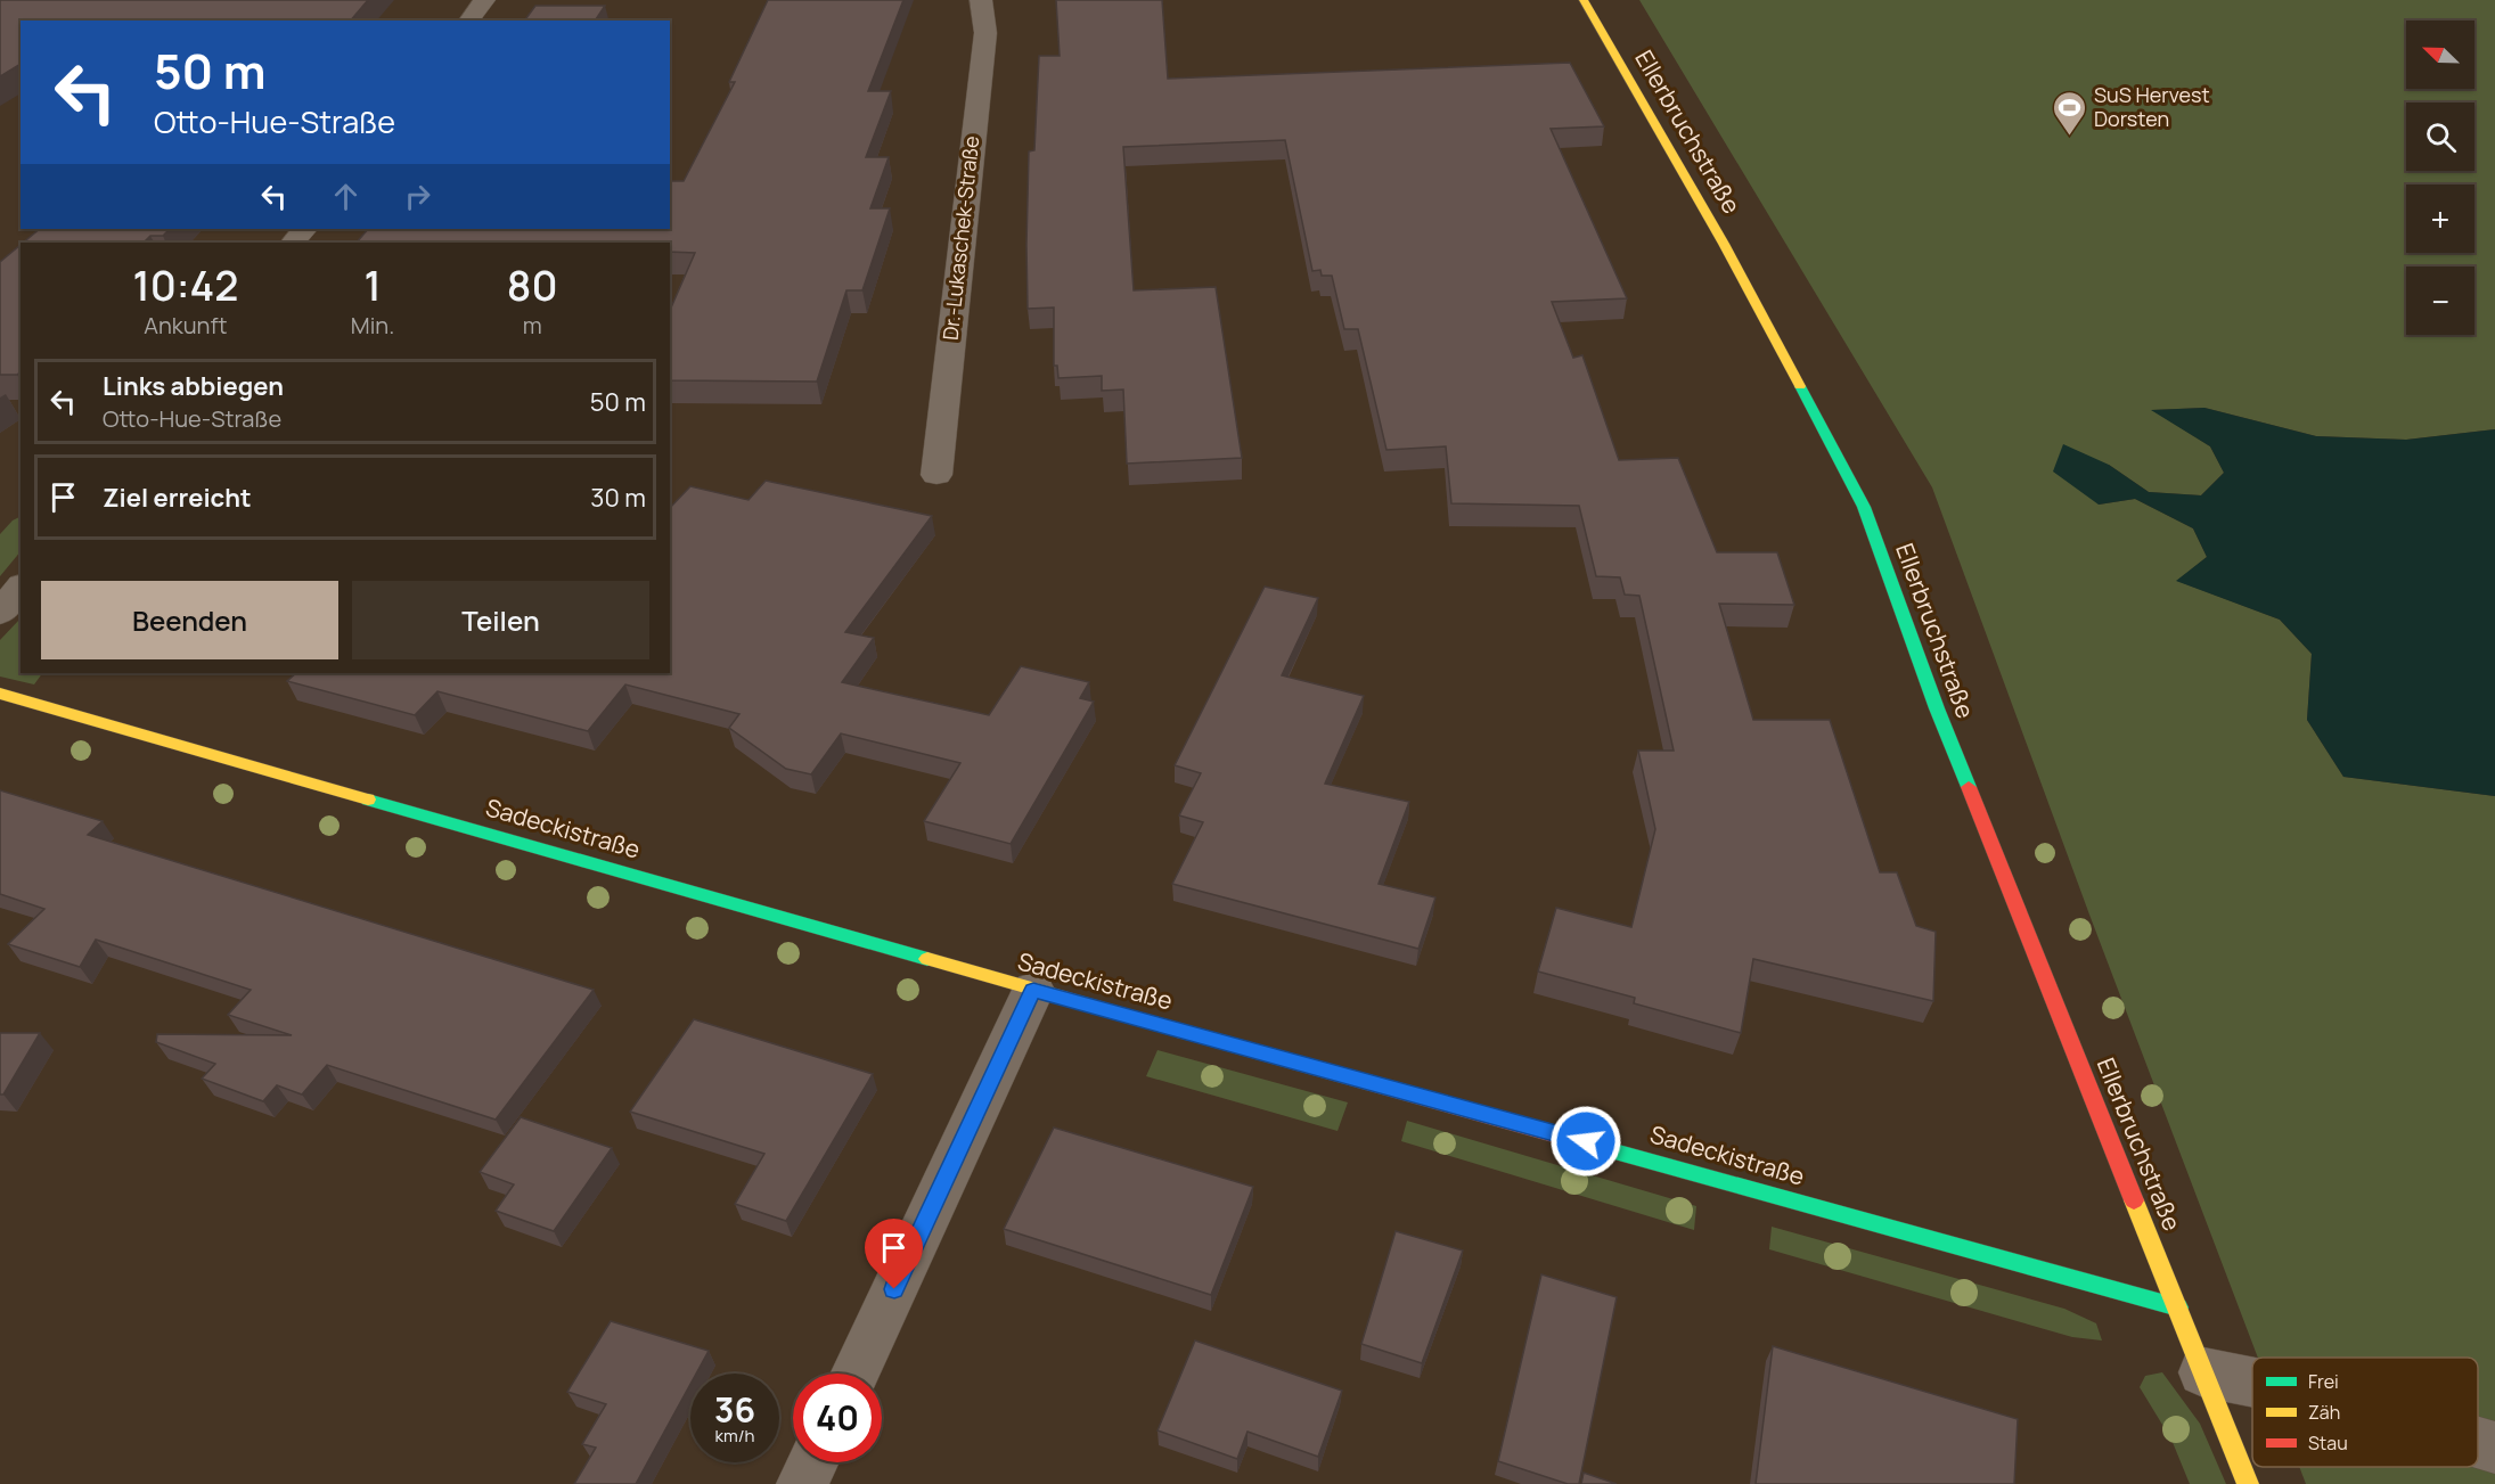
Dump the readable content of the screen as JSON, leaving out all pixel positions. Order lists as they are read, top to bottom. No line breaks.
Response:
{"streets":{"street":["Ellerbruchstraße","Dr.-Lukaschek-Straße","Sadeckistraße"]},"crossings":[["Ellerbruchstraße","Sadeckistraße"]],"places":{"sports":["SuS Hervest Dorsten"]},"legend":["Frei","Zäh","Stau"],"north":"top left","page":{"map_buttons":["+","−"],"turn":["50 m","Otto-Hue-Straße"],"eta":["10:42","Ankunft","1","Min.","80","m"],"list":[{"name":"Links abbiegen","note":"Otto-Hue-Straße","value":"50 m"},{"name":"Ziel erreicht","value":"30 m"}],"buttons":["Beenden","Teilen"],"speed":"36 km/h","limit":"40"}}
